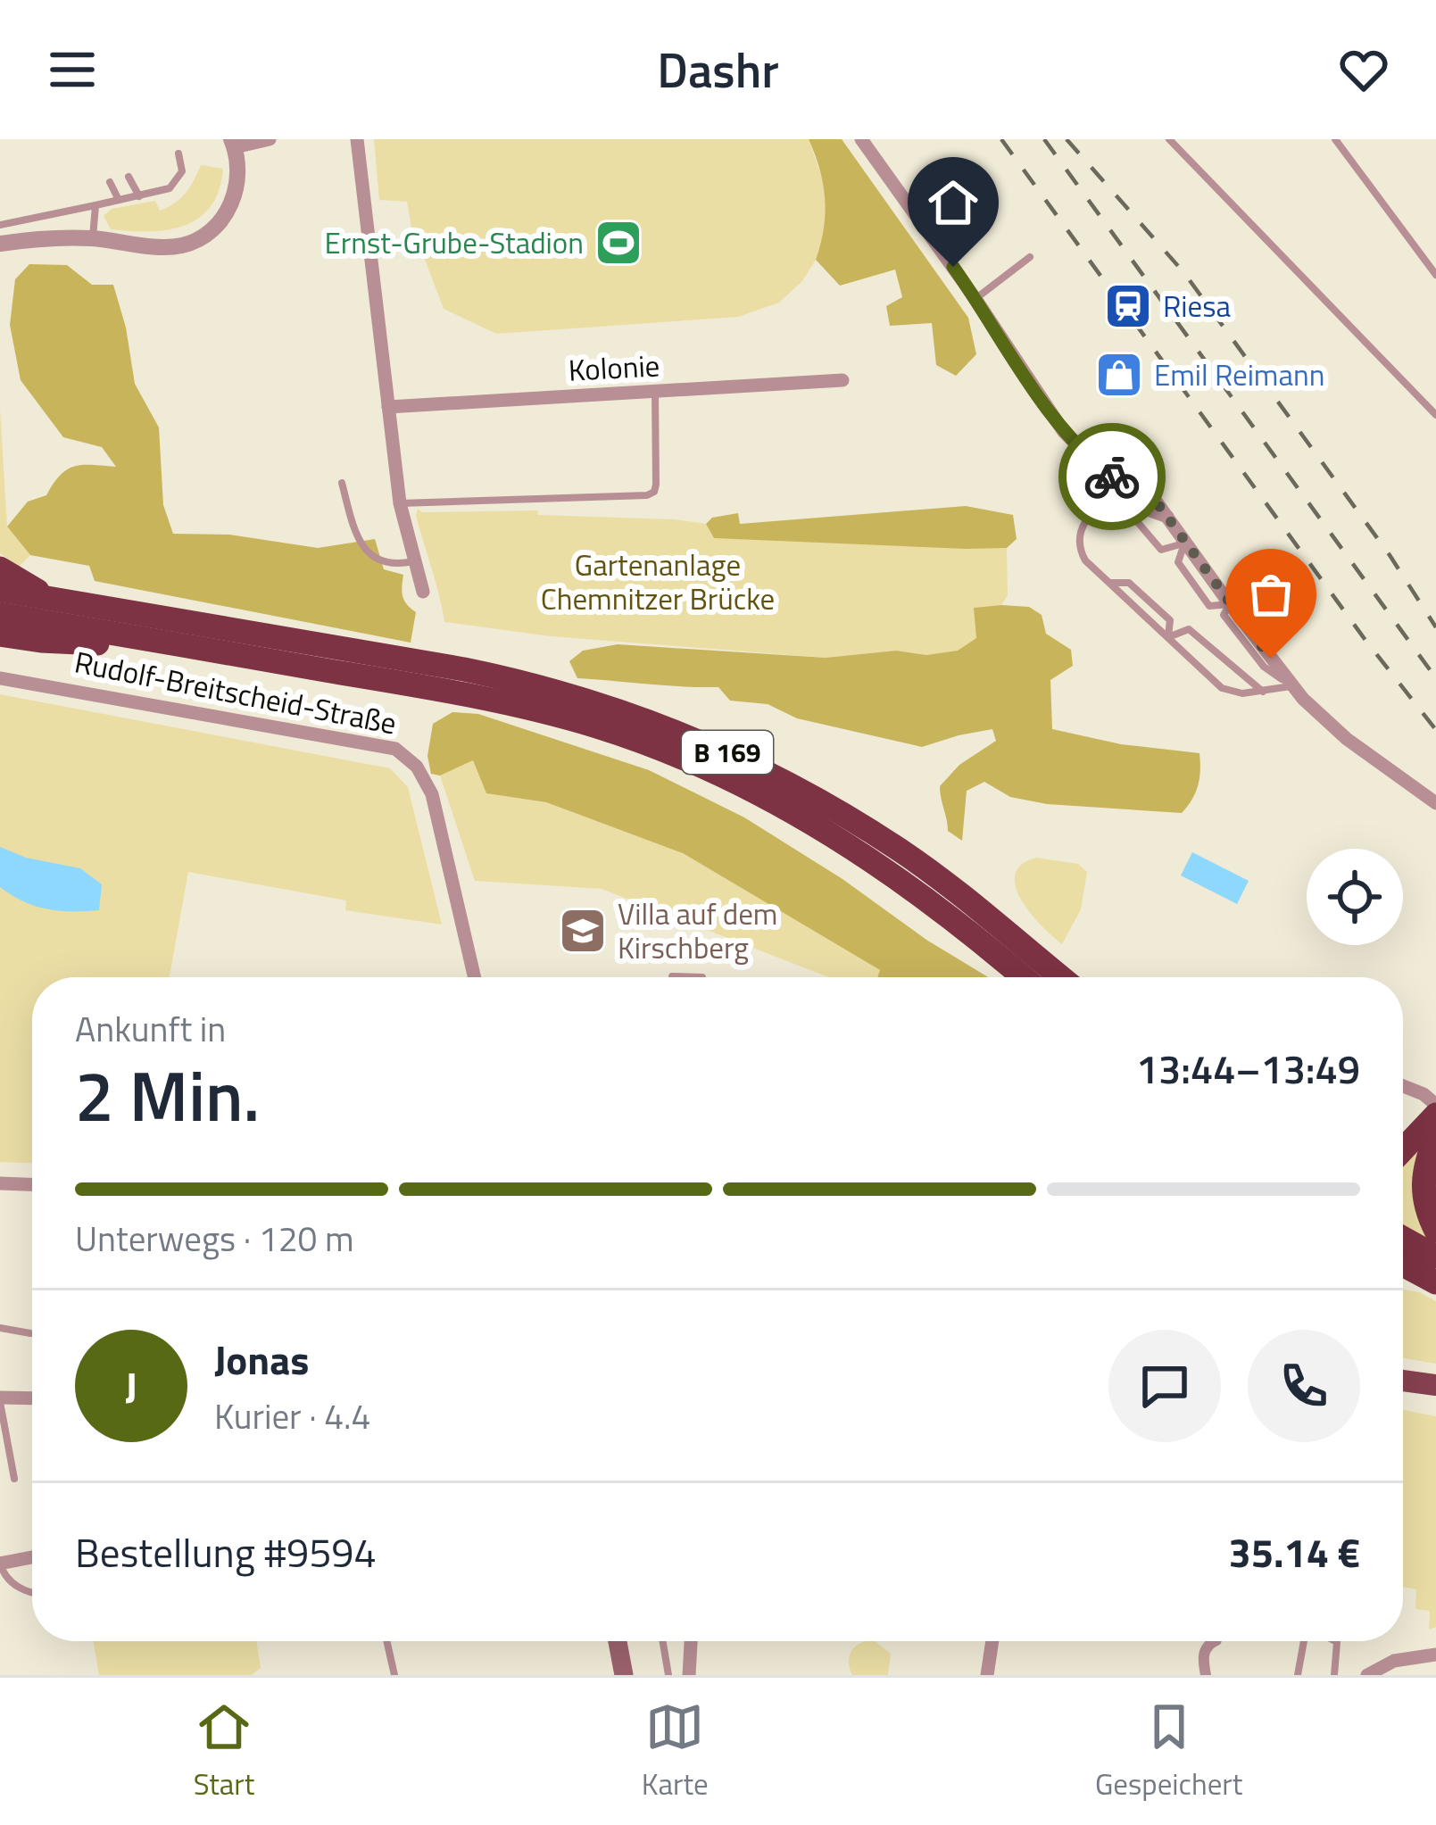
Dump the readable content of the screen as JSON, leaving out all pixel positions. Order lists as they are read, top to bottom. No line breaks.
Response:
{"streets":{"highway":["B 169"],"street":["Kolonie","Rudolf-Breitscheid-Straße"]},"parks":["Gartenanlage Chemnitzer Brücke"],"places":{"sports":["Ernst-Grube-Stadion"],"station":["Riesa"],"shop":["Emil Reimann"],"school or university":["Villa auf dem Kirschberg"]},"page":{"header":"Dashr","heading":["2 Min.","Ankunft in","13:44–13:49"],"panel":["Jonas","Kurier · 4.4","Bestellung #9594","35.14 €"],"bar":"Unterwegs · 120 m","round":"J","tabs":["Start","Karte","Gespeichert"]}}
